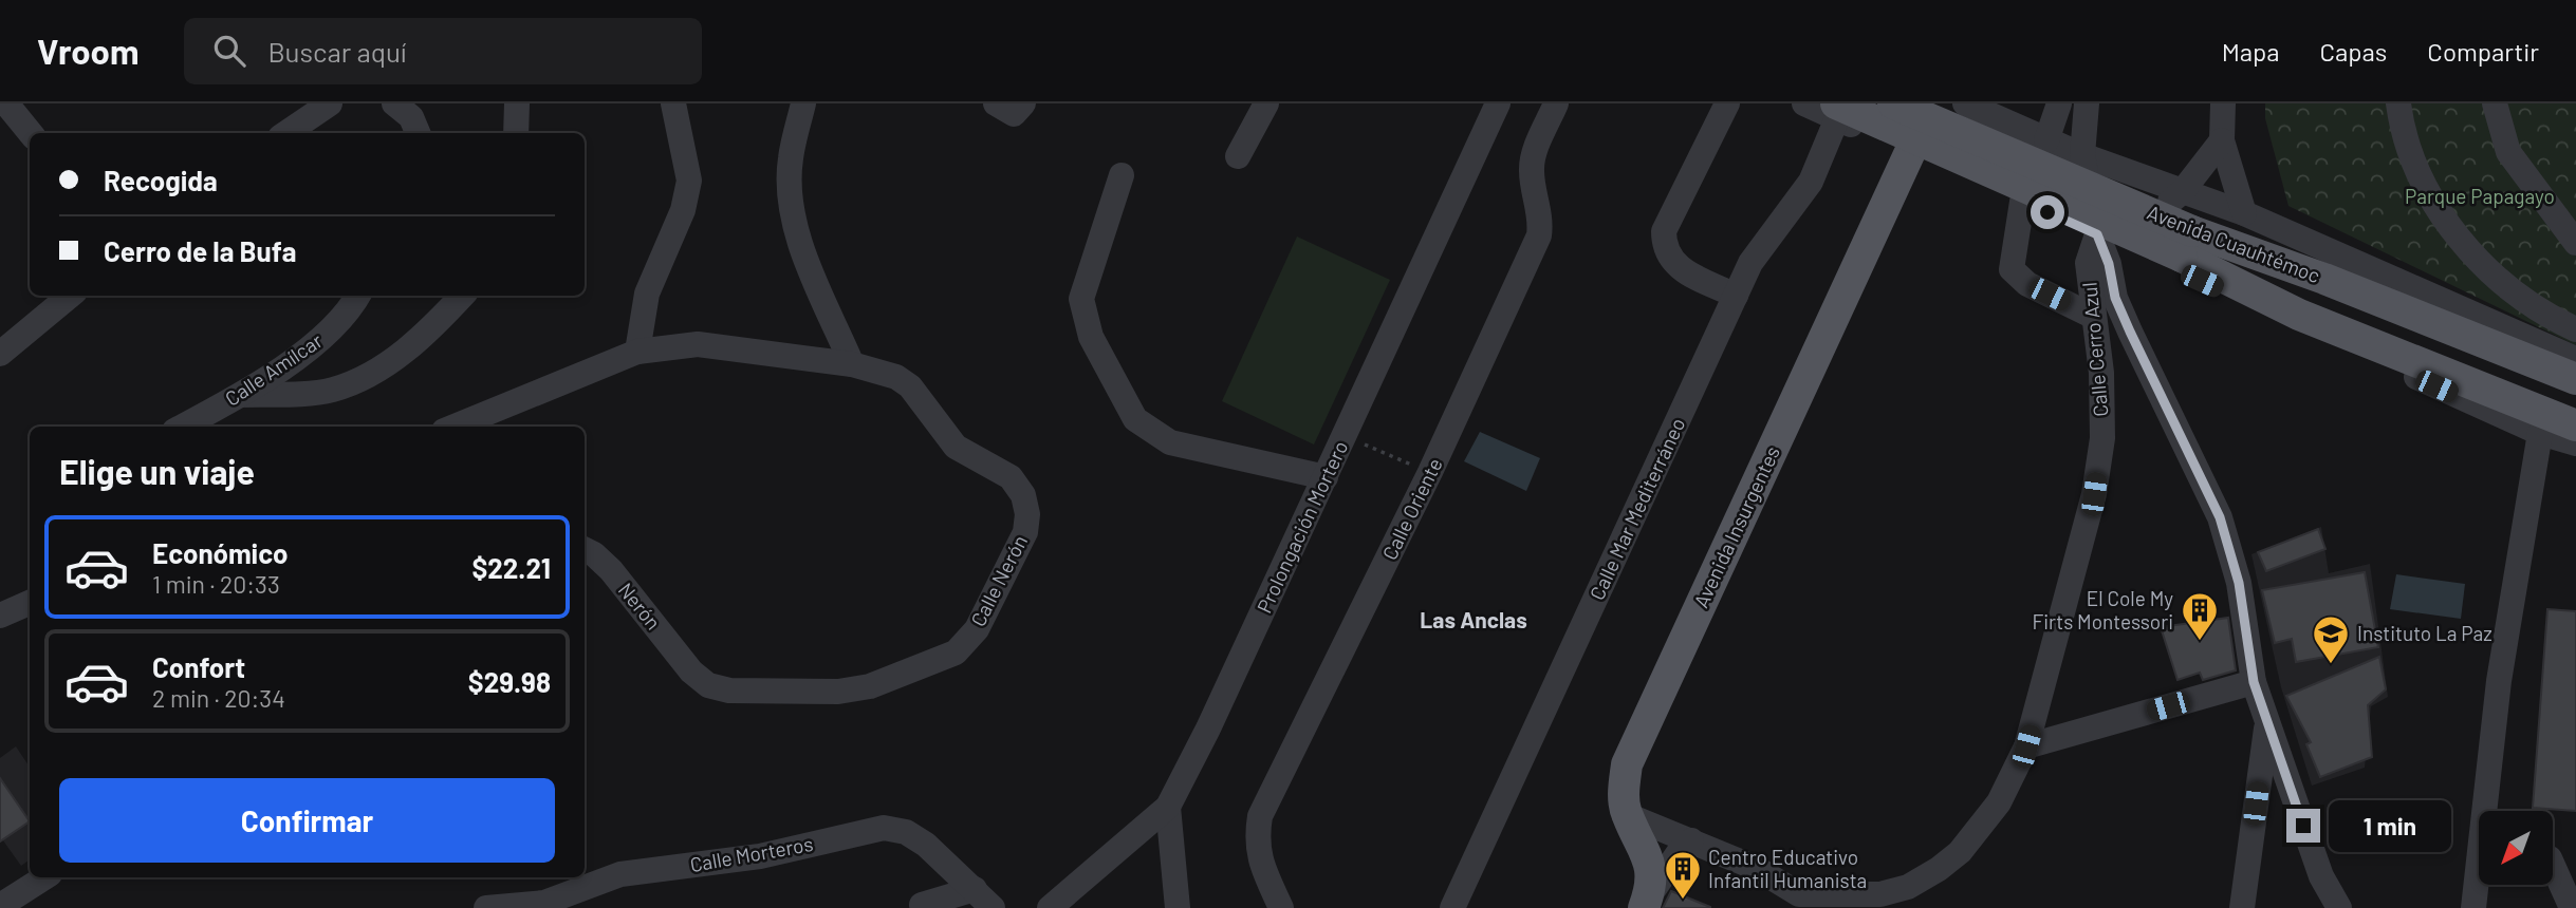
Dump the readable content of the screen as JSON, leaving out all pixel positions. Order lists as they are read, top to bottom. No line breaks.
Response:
{"streets":{"main road":["Avenida Cuauhtémoc","Avenida Insurgentes"],"street":["Calle Cerro Azul","Calle Amílcar","Calle Oriente","Calle Mar Mediterráneo","Prolongación Mortero","Calle Nerón","Nerón","Calle Morteros"]},"crossings":[["Avenida Cuauhtémoc","Calle Mar Mediterráneo"],["Calle Cerro Azul","Avenida Insurgentes"],["Calle Nerón","Nerón"]],"districts":["Las Anclas"],"parks":["Parque Papagayo"],"places":{"building":["El Cole My Firts Montessori","Centro Educativo Infantil Humanista"],"school or university":["Instituto La Paz"]},"north":"bottom left","page":{"header":"Vroom","search":"Buscar aquí","nav":["Mapa","Capas","Compartir"],"banner":["Recogida","Cerro de la Bufa"],"heading":"Elige un viaje","list":[{"name":"Económico","note":"1 min · 20:33","value":"$22.21"},{"name":"Confort","note":"2 min · 20:34","value":"$29.98"}],"buttons":"Confirmar","bubble":"1 min"}}
